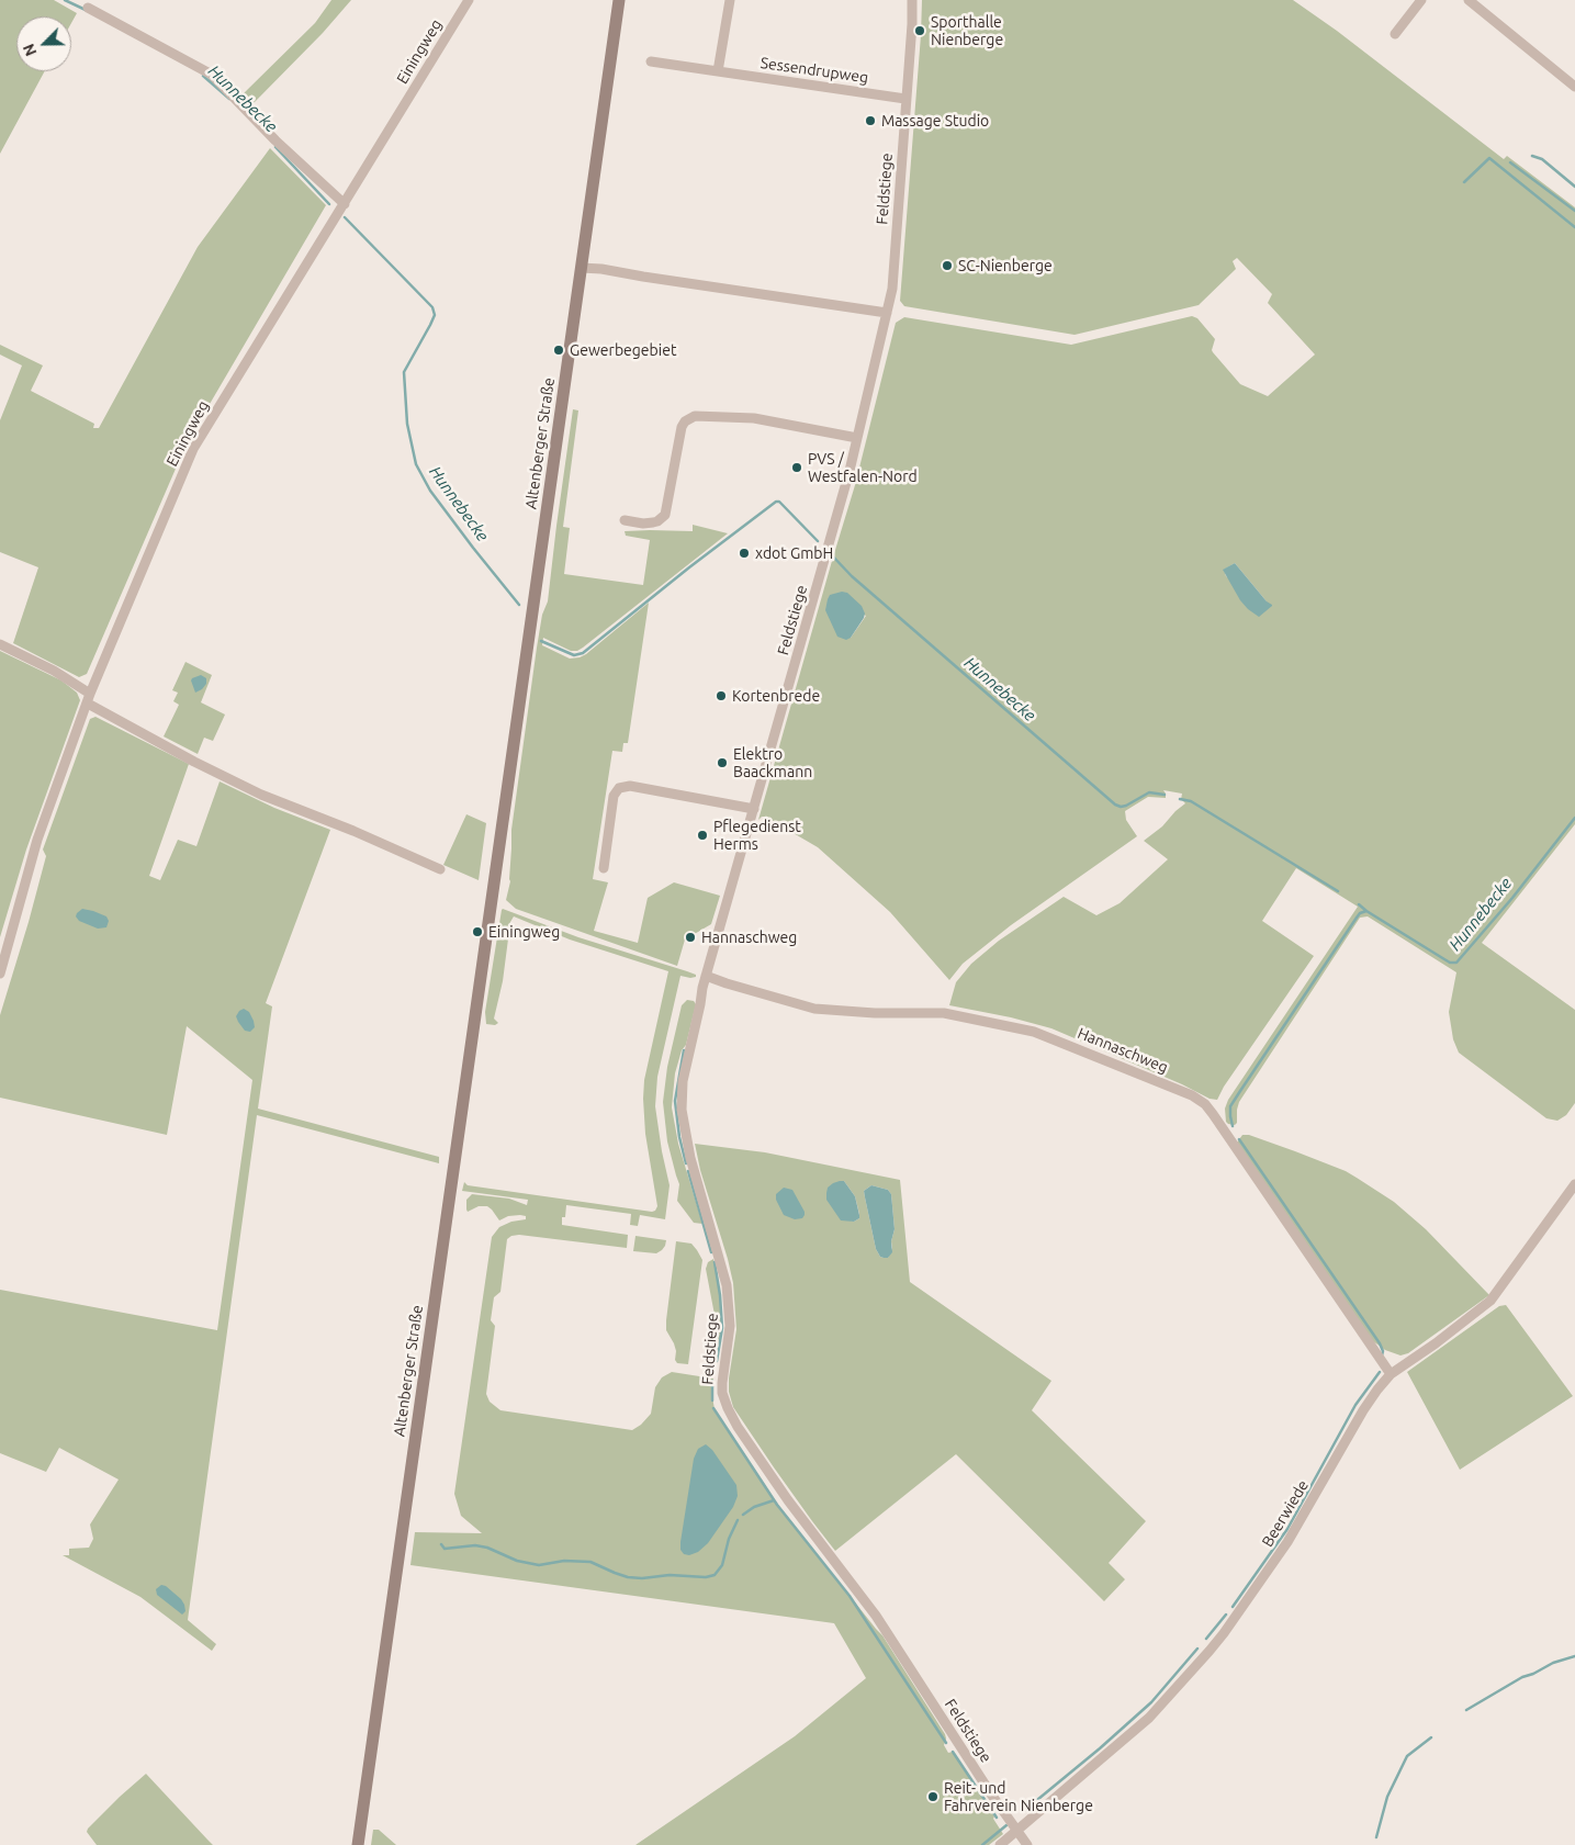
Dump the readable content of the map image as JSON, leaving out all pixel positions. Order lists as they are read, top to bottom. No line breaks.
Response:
{"streets":{"main road":["Altenberger Straße"],"street":["Einingweg","Sessendrupweg","Feldstiege","Hannaschweg","Beerwiede"]},"crossings":[["Sessendrupweg","Feldstiege"],["Feldstiege","Hannaschweg"],["Feldstiege","Beerwiede"],["Hannaschweg","Beerwiede"]],"water":["Hunnebecke"],"places":["Sporthalle Nienberge","Massage Studio","SC-Nienberge","Gewerbegebiet","PVS / Westfalen-Nord","xdot GmbH","Kortenbrede","Elektro Baackmann","Pflegedienst Herms","Einingweg","Hannaschweg","Reit- und Fahrverein Nienberge"],"north":"bottom left"}
